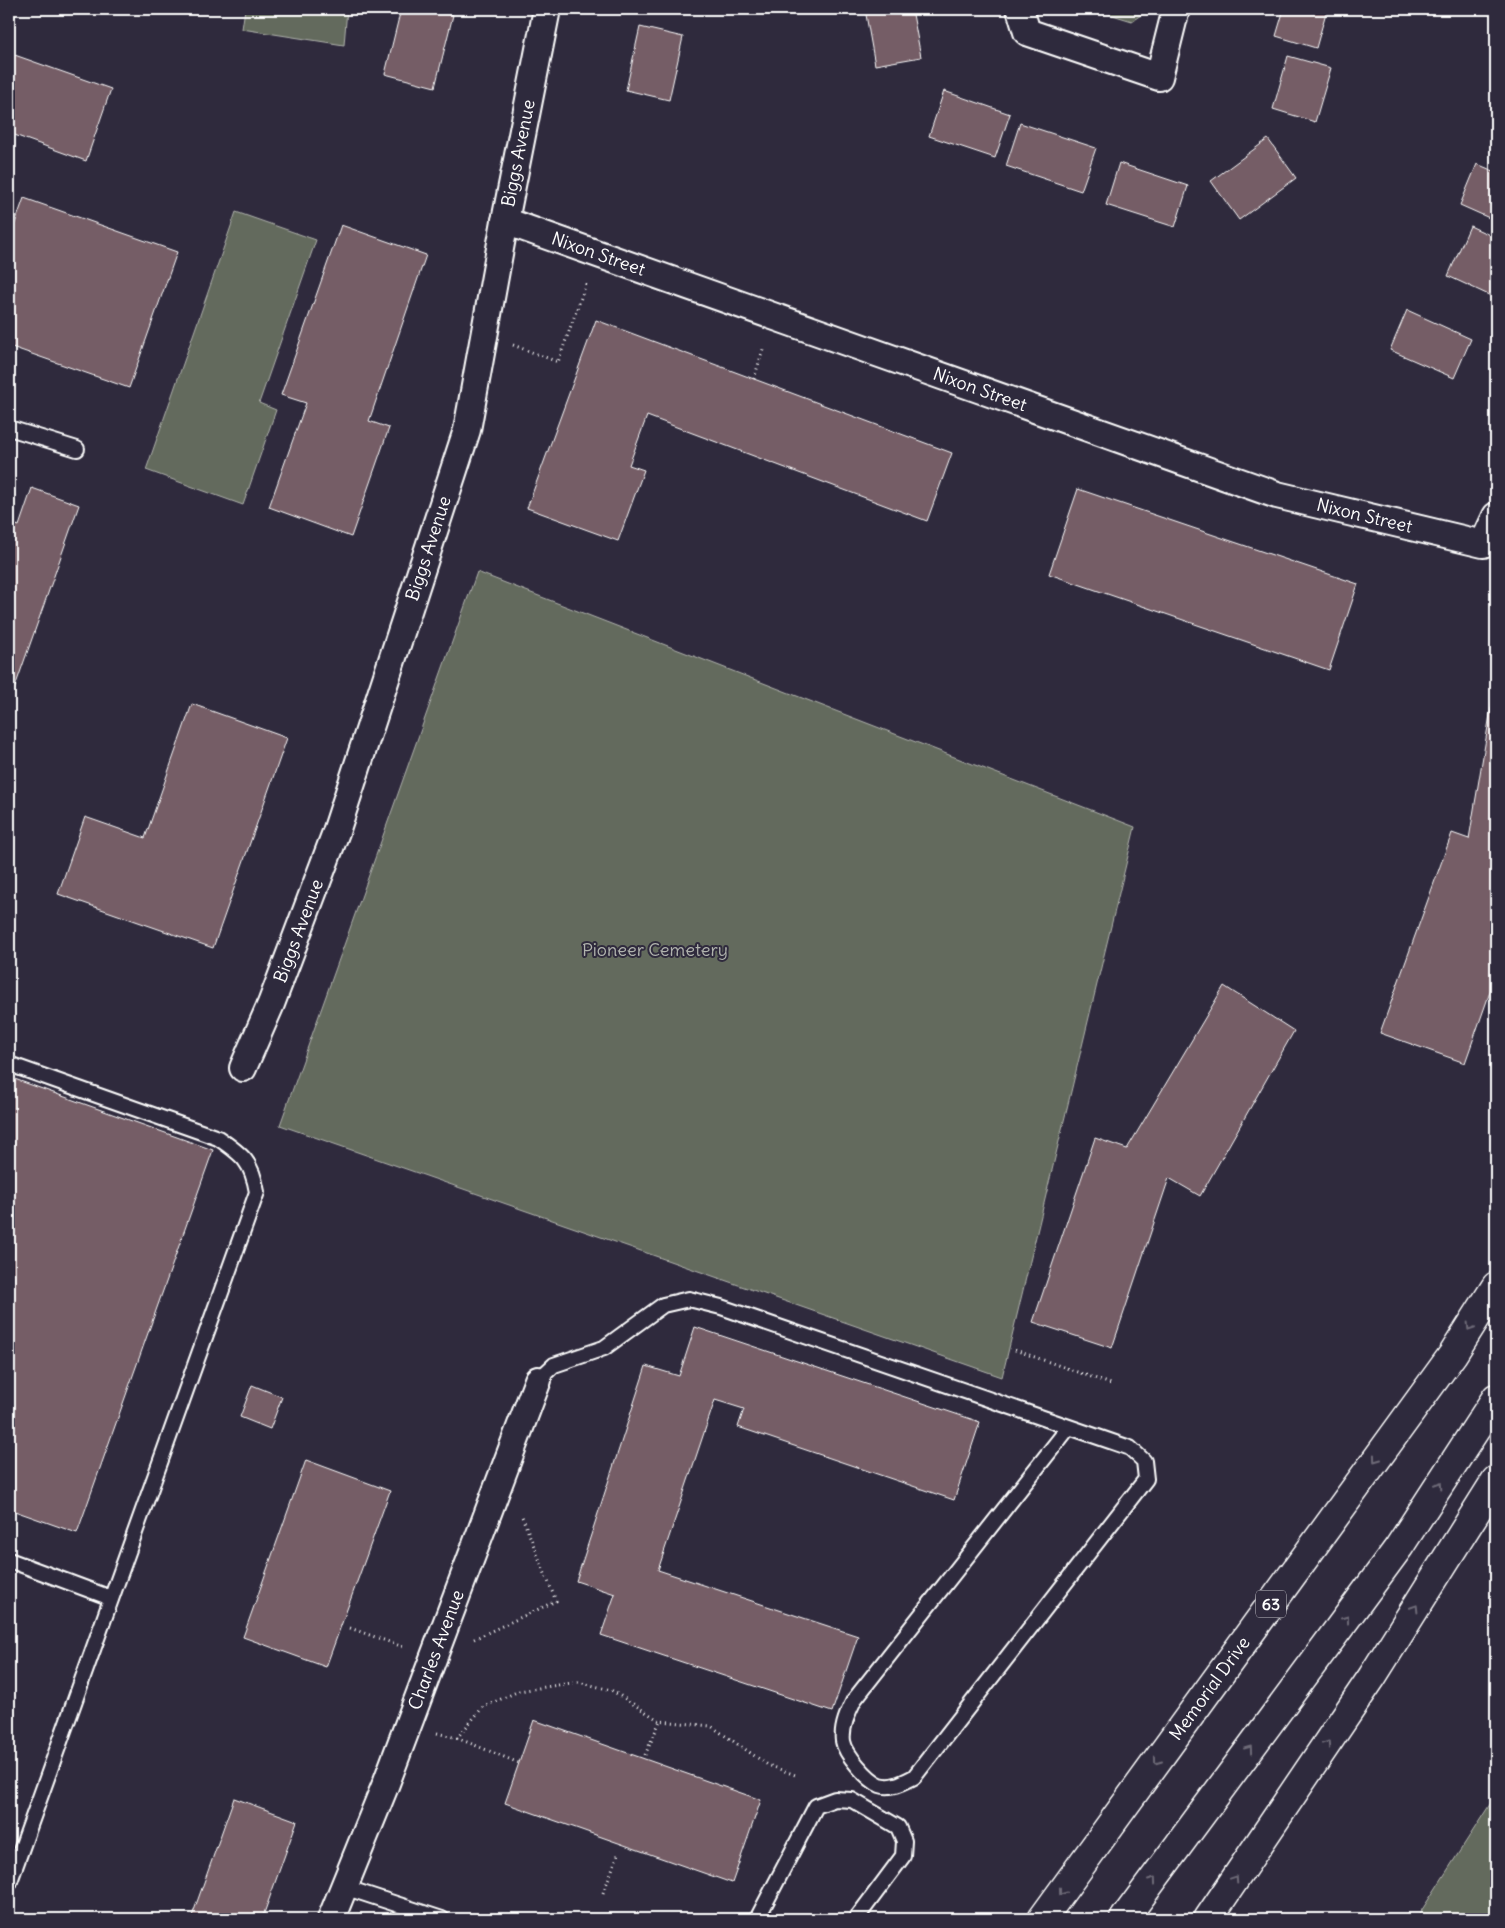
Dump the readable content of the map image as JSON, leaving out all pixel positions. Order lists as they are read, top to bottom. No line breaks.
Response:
{"streets":{"highway":["63","Memorial Drive"],"street":["Biggs Avenue","Nixon Street","Charles Avenue"]},"crossings":[["Biggs Avenue","Nixon Street"]],"parks":["Pioneer Cemetery"]}
